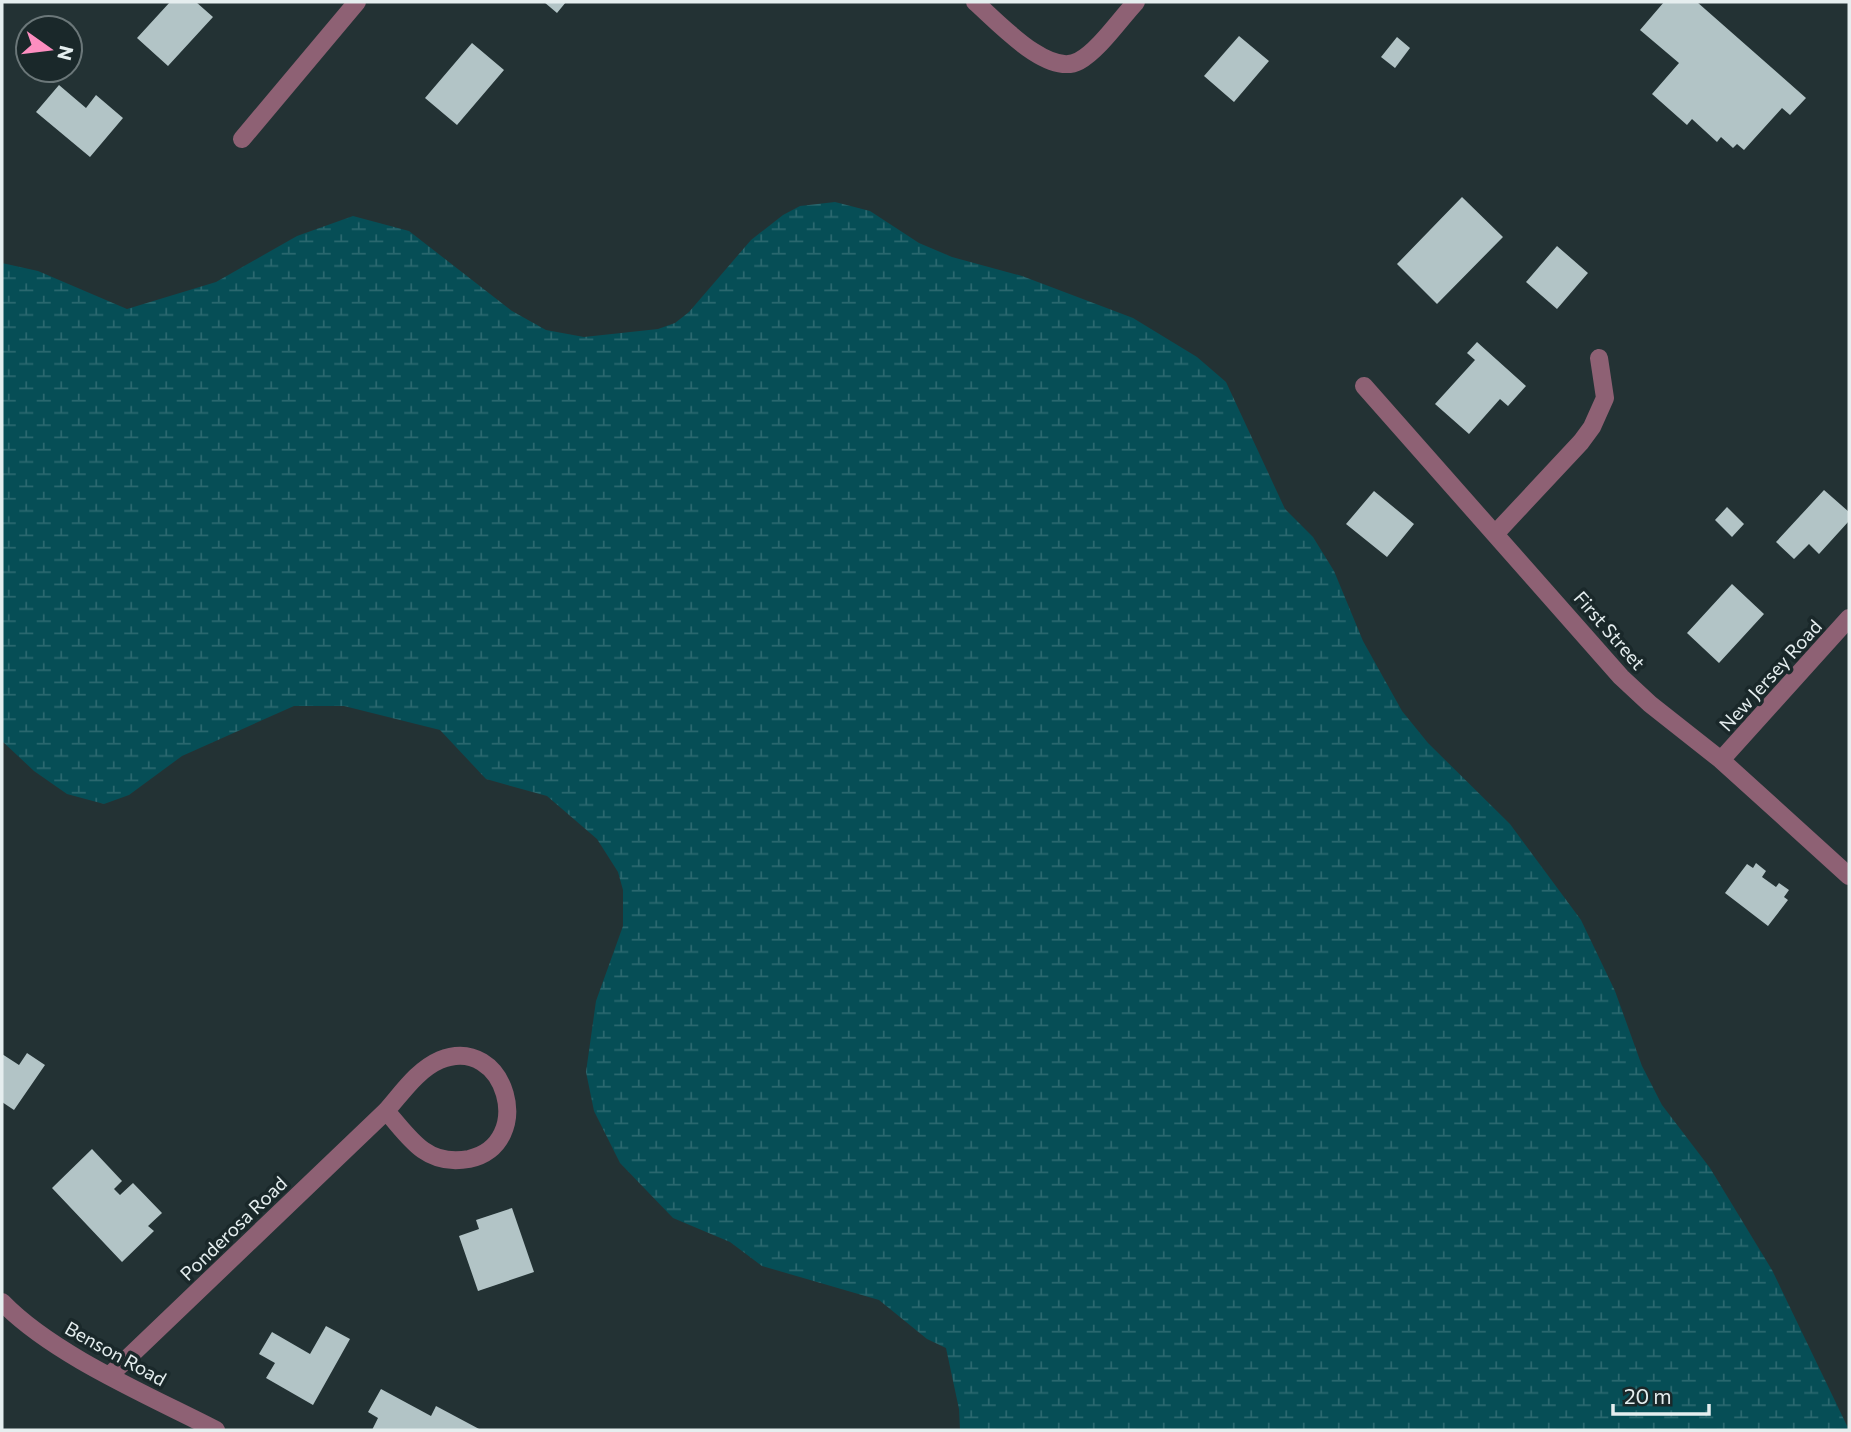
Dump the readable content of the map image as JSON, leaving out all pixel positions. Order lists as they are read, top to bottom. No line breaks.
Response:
{"streets":{"street":["First Street","New Jersey Road","Ponderosa Road","Benson Road"]},"crossings":[["First Street","New Jersey Road"],["Ponderosa Road","Benson Road"]],"scale_bar":"20 m","north":"right"}
